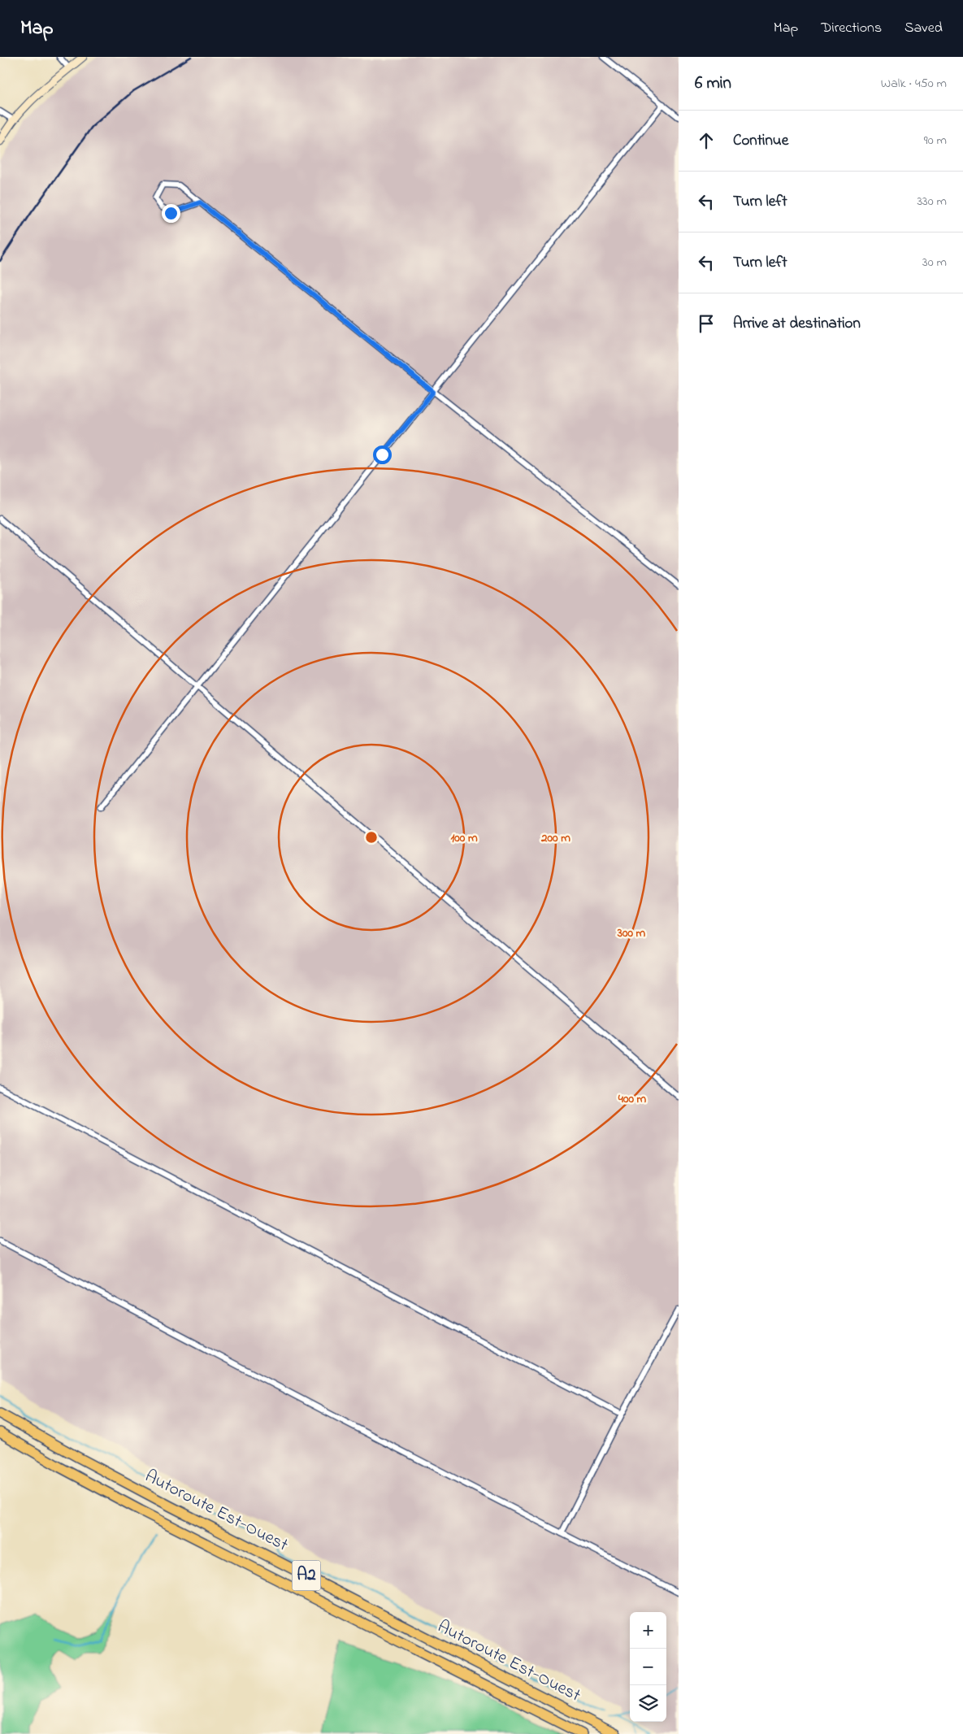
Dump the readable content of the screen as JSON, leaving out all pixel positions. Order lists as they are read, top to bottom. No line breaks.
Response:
{"streets":{"highway":["Autoroute Est-Ouest","A2"]},"page":{"header":"Map","nav":["Map","Directions","Saved"],"heading":["6 min","Walk · 450 m"],"list":[["Continue","90 m"],["Turn left","330 m"],["Turn left","30 m"],"Arrive at destination"],"map_buttons":["+","−"]},"rings":["100 m","200 m","300 m","400 m"]}
